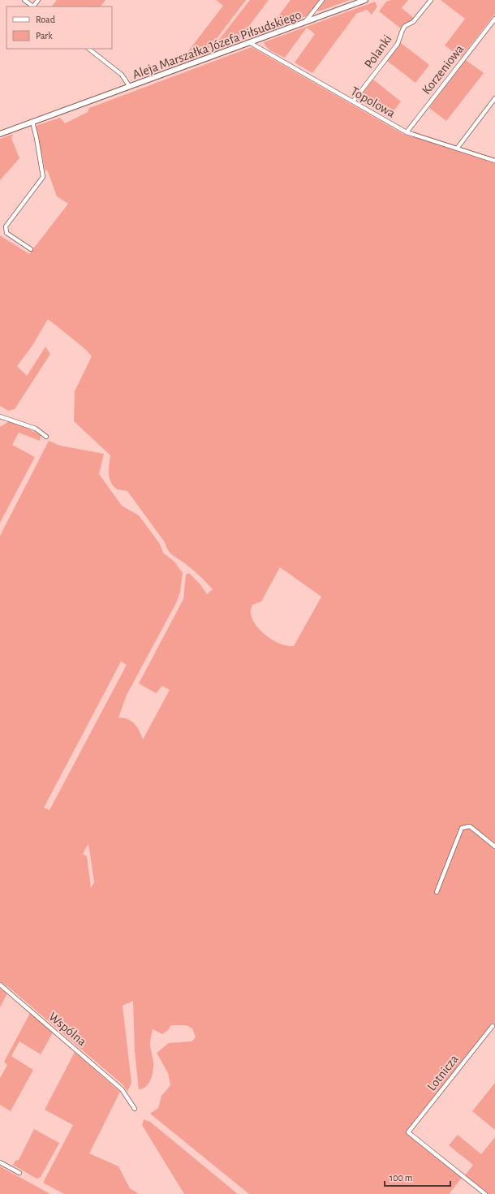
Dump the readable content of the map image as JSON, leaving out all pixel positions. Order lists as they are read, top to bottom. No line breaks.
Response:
{"streets":{"main road":["Aleja Marszałka Józefa Piłsudskiego"],"street":["Polanki","Korzeniowa","Topolowa","Wspólna","Lotnicza"]},"crossings":[["Aleja Marszałka Józefa Piłsudskiego","Topolowa"],["Polanki","Topolowa"],["Korzeniowa","Topolowa"]],"legend":["Road","Park"],"scale_bar":"100 m"}
